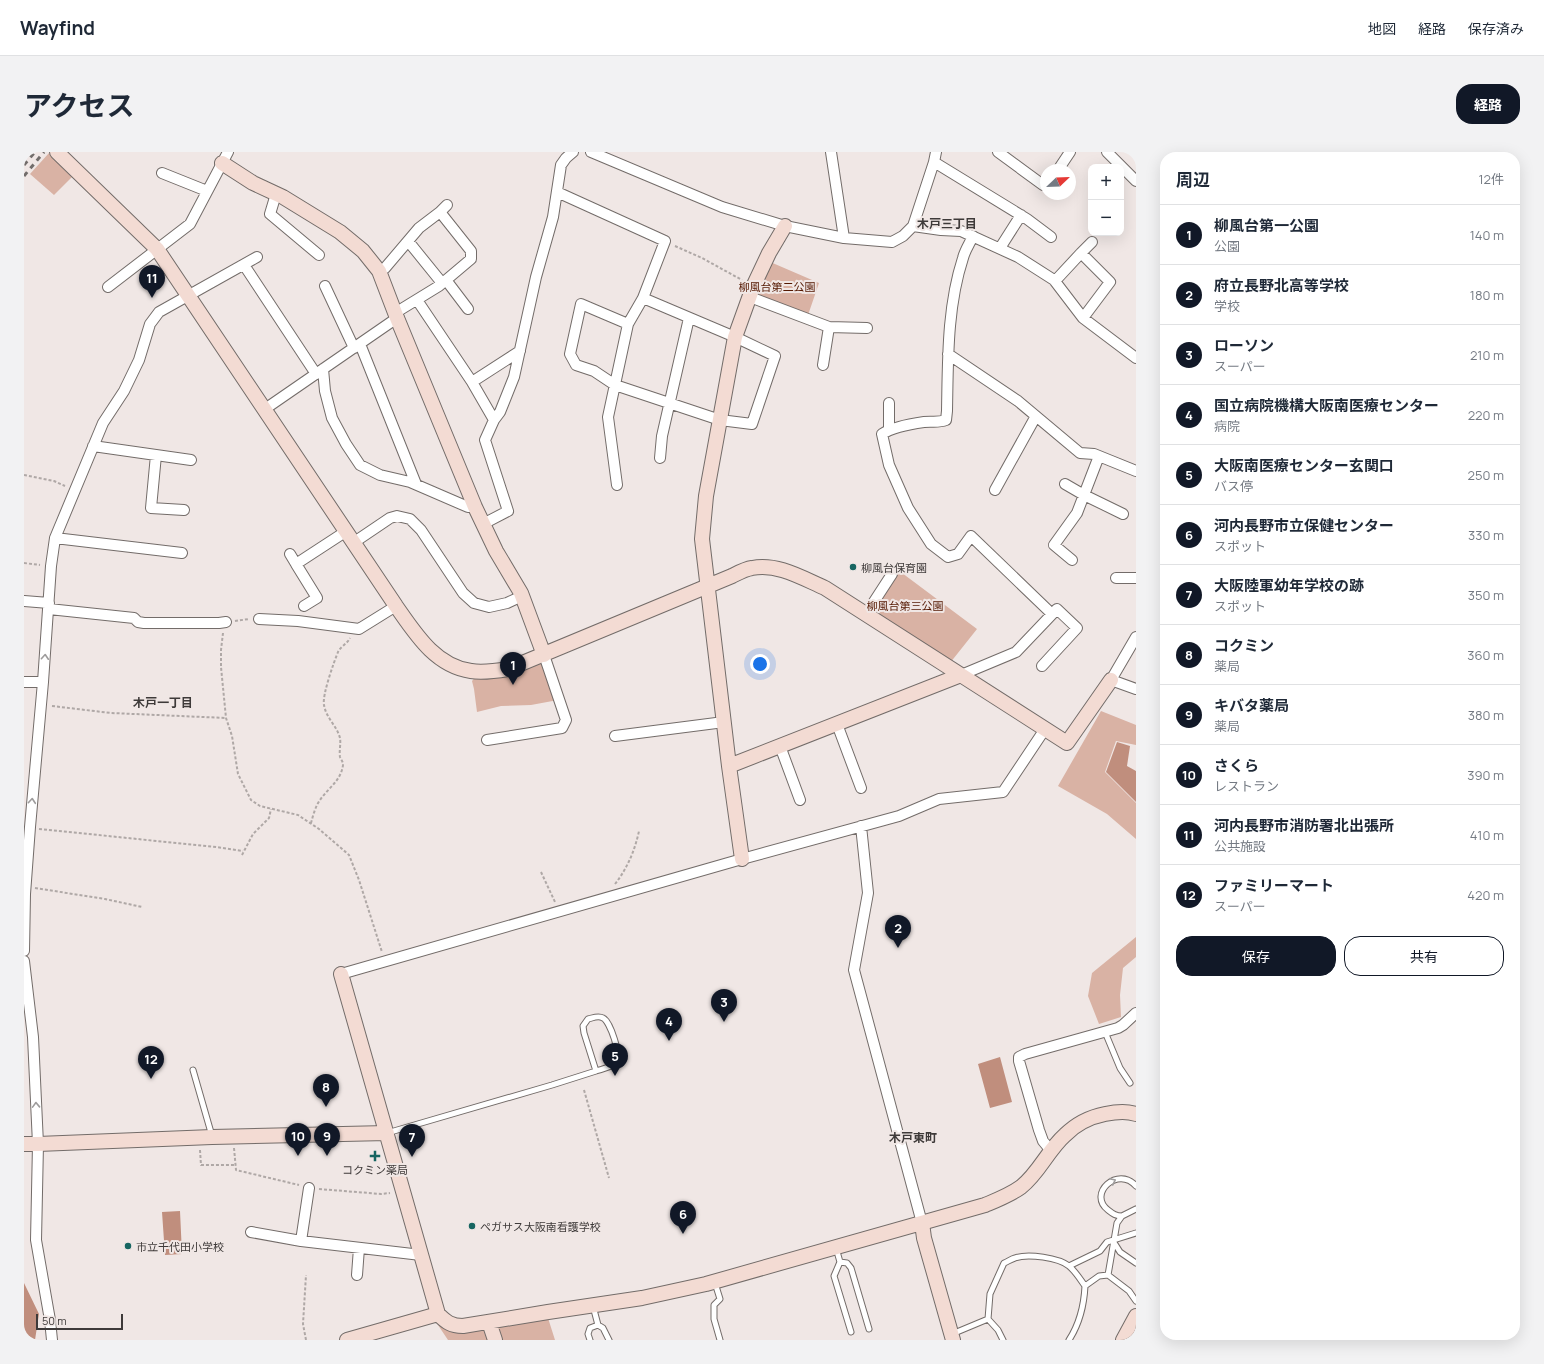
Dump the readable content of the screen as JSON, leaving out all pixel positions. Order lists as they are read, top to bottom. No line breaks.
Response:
{"districts":["木戸三丁目","木戸一丁目","木戸東町"],"parks":["柳風台第二公園","柳風台第三公園"],"places":{"other":["柳風台保育園","ぺガサス大阪南看護学校","市立千代田小学校"],"health":["コクミン薬局"]},"scale_bar":"50 m","north":"top right","page":{"header":"Wayfind","nav":["地図","経路","保存済み"],"title":"アクセス","buttons":["経路",["保存","共有"]],"heading":["周辺","12件"],"map_buttons":["+","−"],"list":[{"mark":"1","name":"柳風台第一公園","note":"公園","value":"140 m"},{"mark":"2","name":"府立長野北高等学校","note":"学校","value":"180 m"},{"mark":"3","name":"ローソン","note":"スーパー","value":"210 m"},{"mark":"4","name":"国立病院機構大阪南医療センター","note":"病院","value":"220 m"},{"mark":"5","name":"大阪南医療センター玄関口","note":"バス停","value":"250 m"},{"mark":"6","name":"河内長野市立保健センター","note":"スポット","value":"330 m"},{"mark":"7","name":"大阪陸軍幼年学校の跡","note":"スポット","value":"350 m"},{"mark":"8","name":"コクミン","note":"薬局","value":"360 m"},{"mark":"9","name":"キバタ薬局","note":"薬局","value":"380 m"},{"mark":"10","name":"さくら","note":"レストラン","value":"390 m"},{"mark":"11","name":"河内長野市消防署北出張所","note":"公共施設","value":"410 m"},{"mark":"12","name":"ファミリーマート","note":"スーパー","value":"420 m"}],"pins":["11","1","2","3","4","5","12","8","9","10","7","6"],"scale":"50 m"}}
